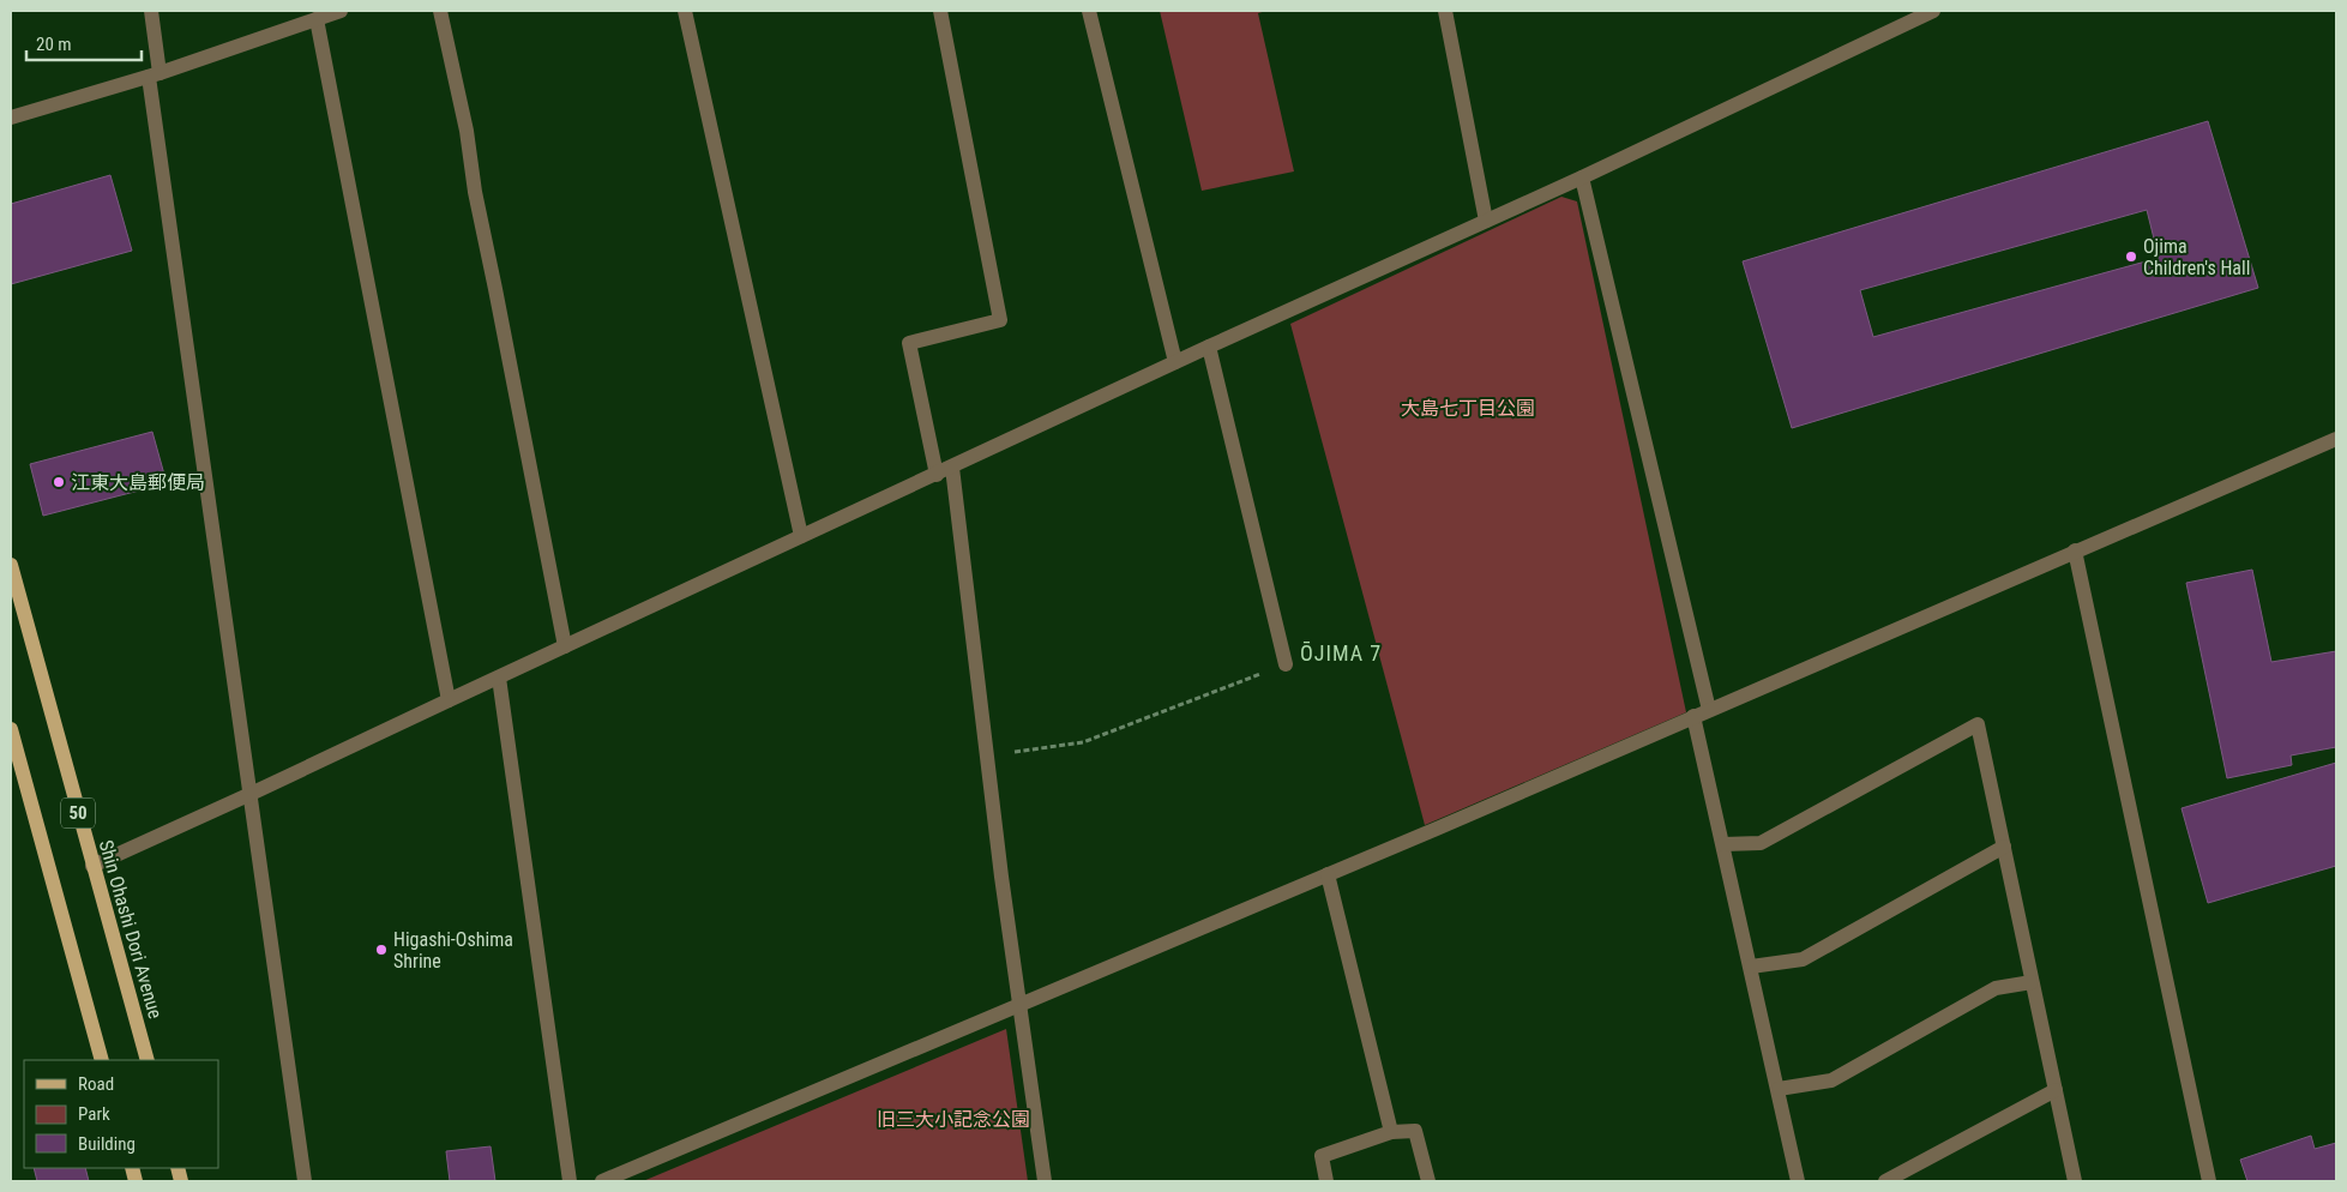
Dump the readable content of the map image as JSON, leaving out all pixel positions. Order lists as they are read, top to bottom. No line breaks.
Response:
{"streets":{"main road":["50","Shin Ohashi Dori Avenue"]},"districts":["ŌJIMA 7"],"parks":["大島七丁目公園","旧三大小記念公園"],"places":["Ojima Children's Hall","江東大島郵便局","Higashi-Oshima Shrine"],"legend":["Road","Park","Building"],"scale_bar":"20 m"}
